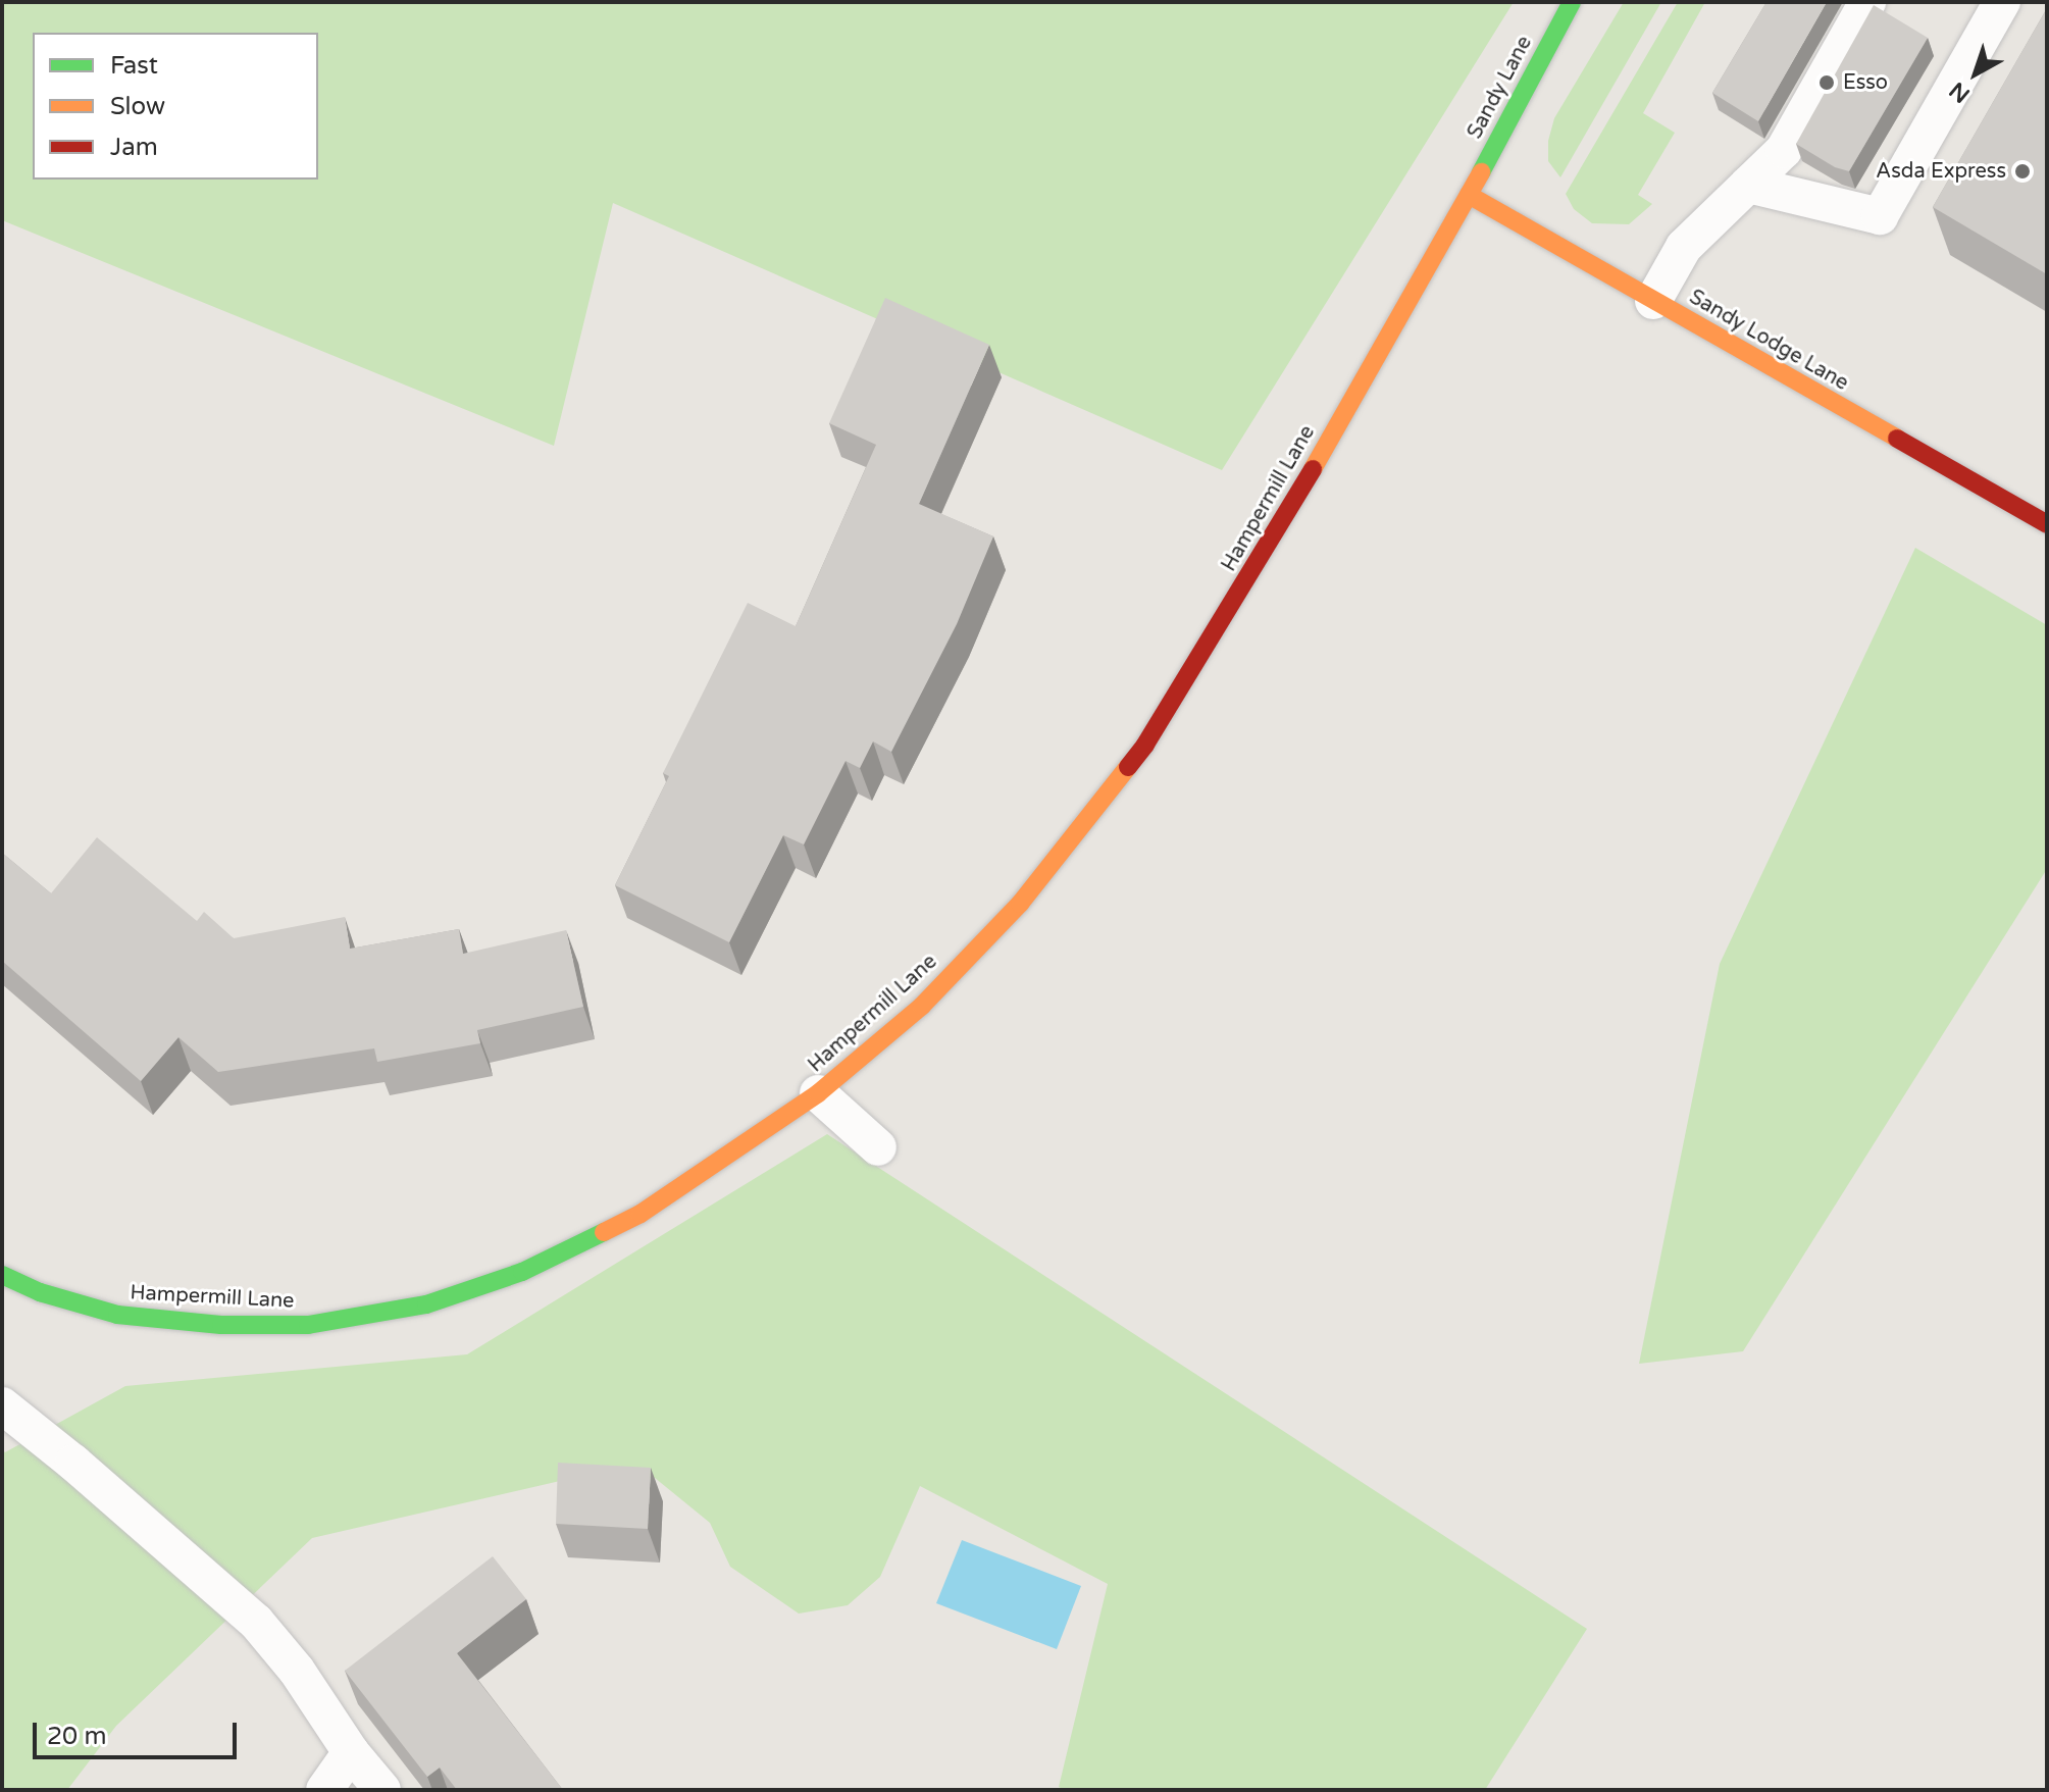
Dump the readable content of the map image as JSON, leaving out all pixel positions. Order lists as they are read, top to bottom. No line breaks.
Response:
{"streets":{"main road":["Sandy Lane","Sandy Lodge Lane","Hampermill Lane"]},"crossings":[["Sandy Lane","Sandy Lodge Lane"],["Sandy Lane","Hampermill Lane"],["Sandy Lodge Lane","Hampermill Lane"]],"places":["Esso","Asda Express"],"legend":["Fast","Slow","Jam"],"scale_bar":"20 m","north":"bottom left"}
